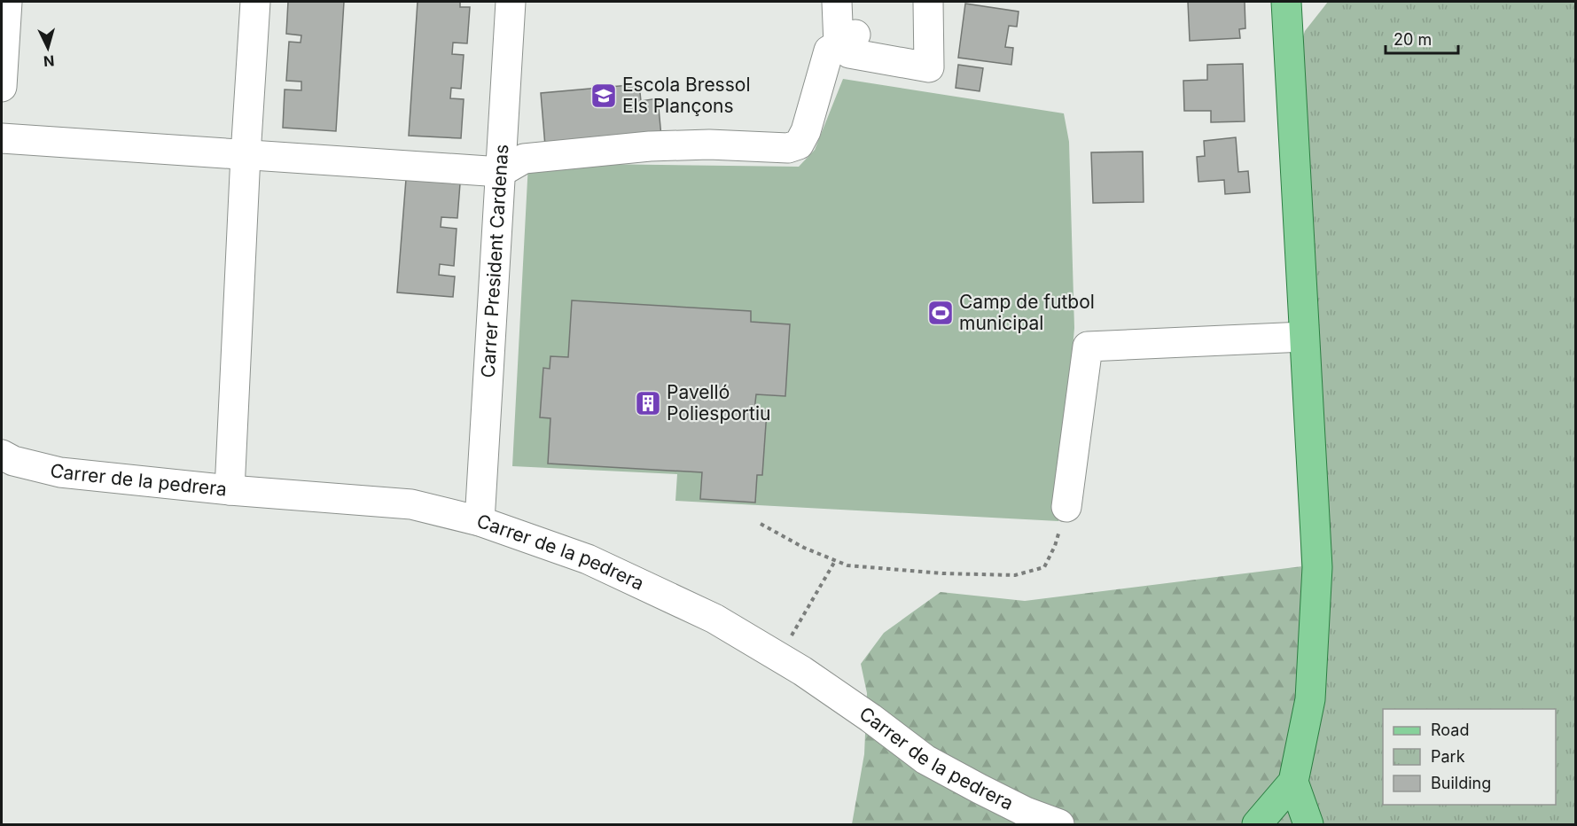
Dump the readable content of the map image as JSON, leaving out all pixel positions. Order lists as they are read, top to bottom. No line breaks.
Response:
{"streets":{"street":["Carrer President Cardenas","Carrer de la pedrera"]},"crossings":[["Carrer President Cardenas","Carrer de la pedrera"]],"places":{"school or university":["Escola Bressol Els Plançons"],"sports":["Camp de futbol municipal"],"building":["Pavelló Poliesportiu"]},"legend":["Road","Park","Building"],"scale_bar":"20 m","north":"bottom"}
